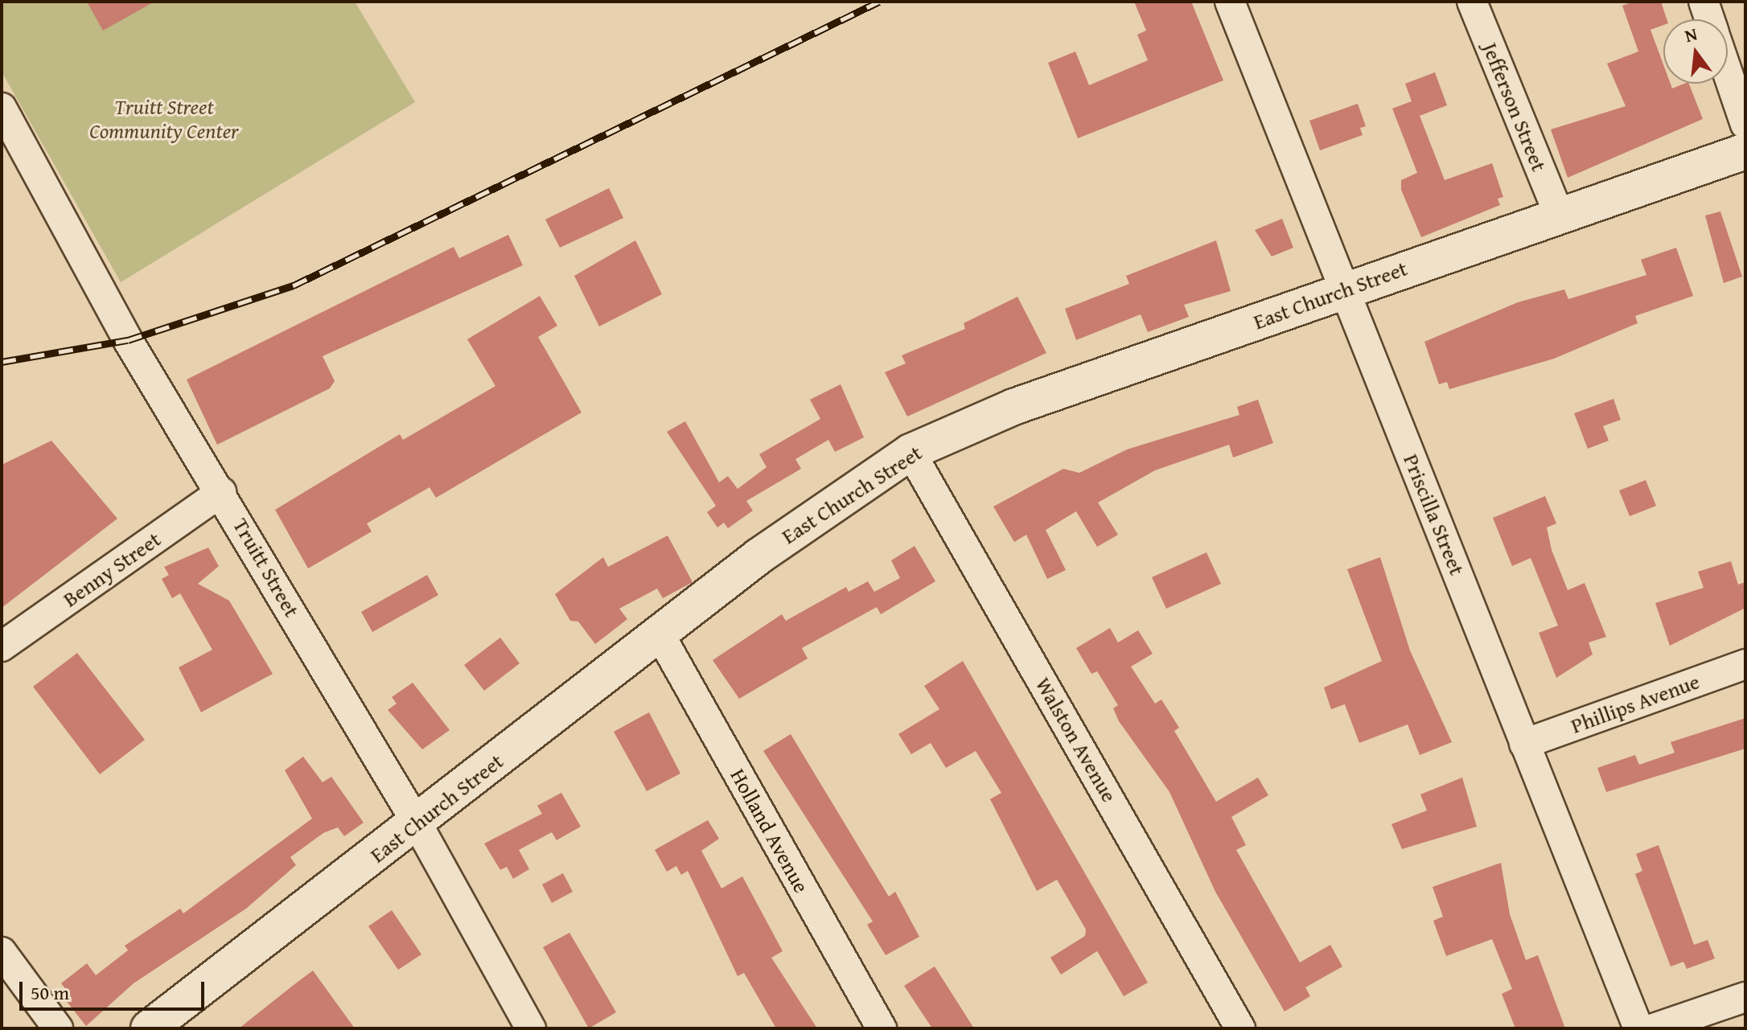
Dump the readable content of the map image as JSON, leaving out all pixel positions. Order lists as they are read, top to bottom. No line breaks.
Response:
{"streets":{"street":["Jefferson Street","East Church Street","Priscilla Street","Truitt Street","Benny Street","Phillips Avenue","Walston Avenue","Holland Avenue"]},"crossings":[["Jefferson Street","East Church Street"],["East Church Street","Priscilla Street"],["East Church Street","Truitt Street"],["East Church Street","Walston Avenue"],["East Church Street","Holland Avenue"],["Priscilla Street","Phillips Avenue"],["Truitt Street","Benny Street"]],"parks":["Truitt Street Community Center"],"scale_bar":"50 m","north":"top"}
